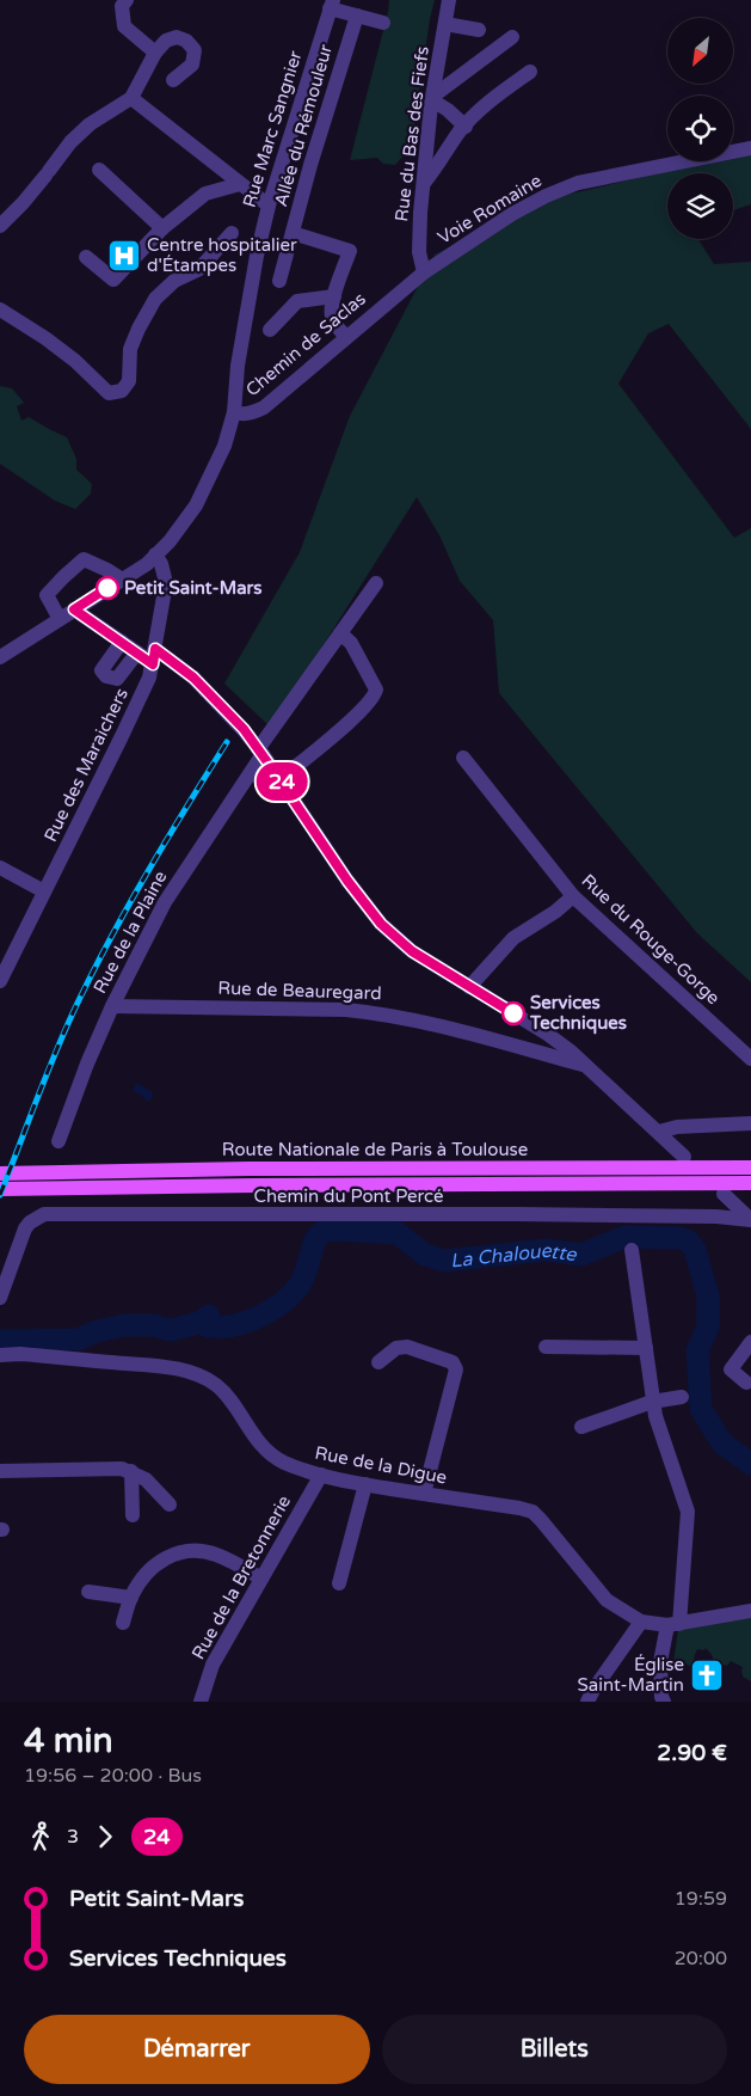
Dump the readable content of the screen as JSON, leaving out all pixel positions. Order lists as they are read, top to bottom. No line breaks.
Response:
{"streets":{"main road":["Route Nationale de Paris à Toulouse"],"street":["Allée du Rémouleur","Rue Marc Sangnier","Rue du Bas des Fiefs","Voie Romaine","Chemin de Saclas","Rue des Maraichers","Rue de la Plaine","Rue du Rouge-Gorge","Rue de Beauregard","Chemin du Pont Percé","Rue de la Digue","Rue de la Bretonnerie"]},"crossings":[["Rue Marc Sangnier","Chemin de Saclas"],["Rue Marc Sangnier","Rue des Maraichers"],["Rue du Bas des Fiefs","Voie Romaine"],["Voie Romaine","Chemin de Saclas"],["Rue de la Plaine","Rue de Beauregard"],["Rue de la Digue","Rue de la Bretonnerie"]],"water":["La Chalouette"],"places":{"hospital":["Centre hospitalier d'Étampes"],"other":["Petit Saint-Mars","Services Techniques"],"church":["Église Saint-Martin"]},"lines":["bus line 24"],"north":"bottom left","page":{"on_map":"24","heading":["4 min","19:56 – 20:00 · Bus","2.90 €"],"legs":["3","24"],"list":[{"name":"Petit Saint-Mars","value":"19:59"},{"name":"Services Techniques","value":"20:00"}],"buttons":["Démarrer","Billets"]}}
